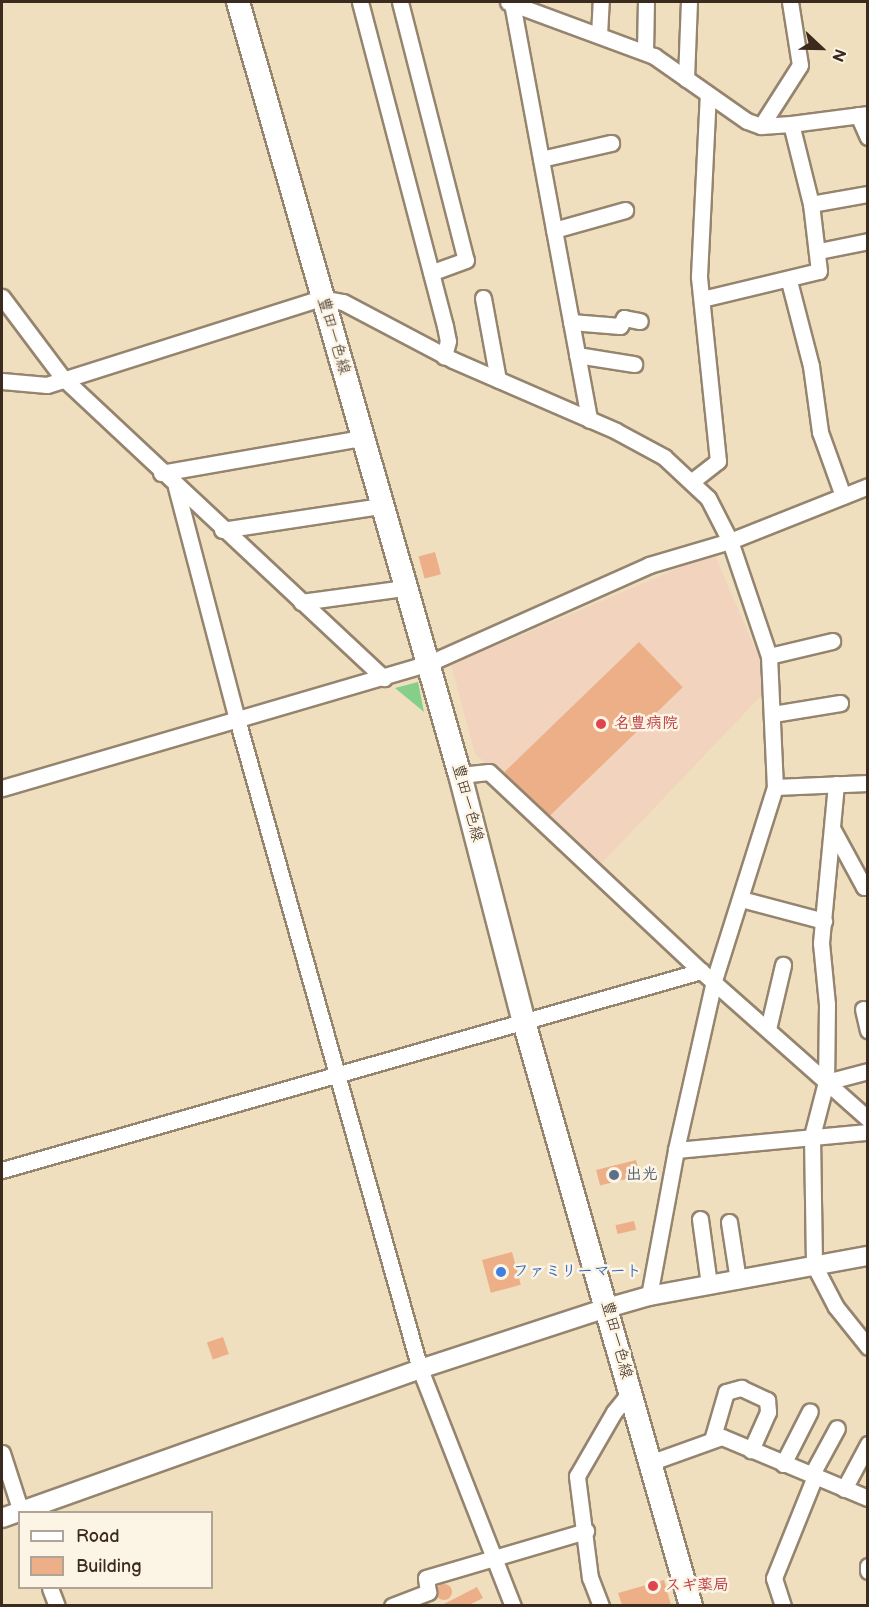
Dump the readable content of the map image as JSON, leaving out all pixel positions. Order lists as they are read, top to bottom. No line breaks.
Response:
{"streets":{"main road":["豊田一色線"]},"places":["名豊病院","出光","ファミリーマート","スギ薬局"],"legend":["Road","Building"],"north":"right"}
